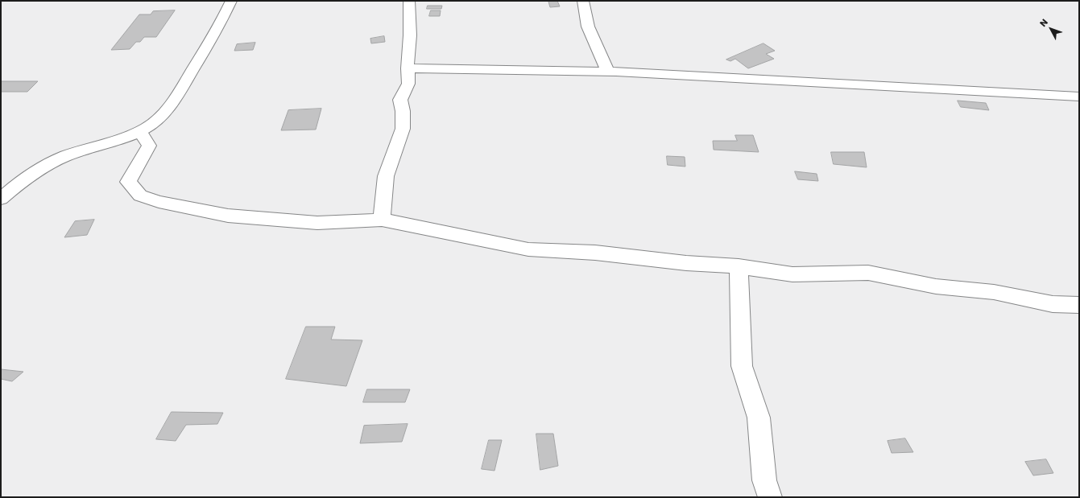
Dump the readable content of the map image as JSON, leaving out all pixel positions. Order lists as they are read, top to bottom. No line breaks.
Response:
{"north":"top left"}
